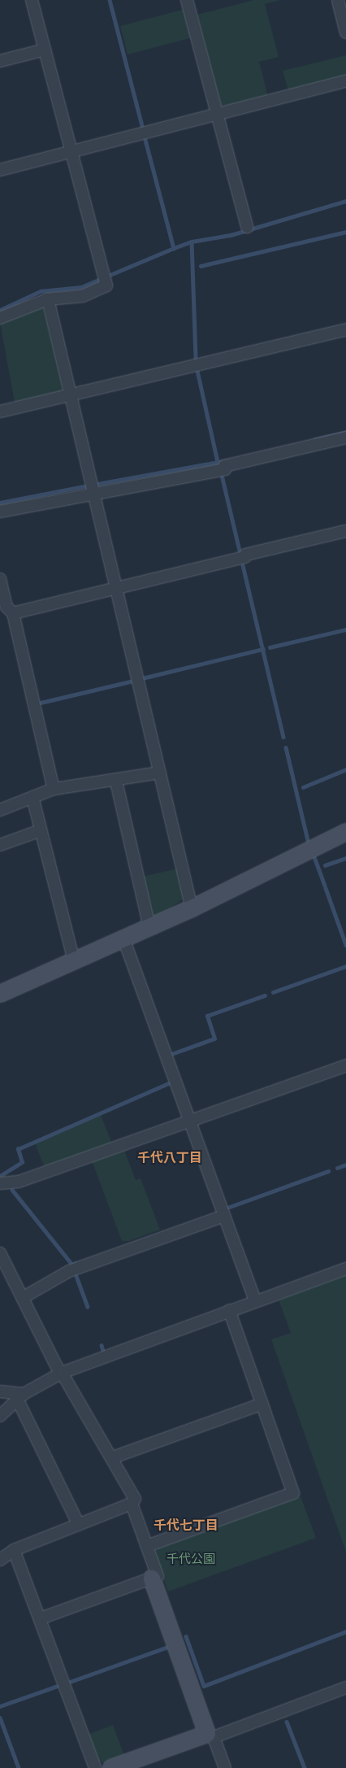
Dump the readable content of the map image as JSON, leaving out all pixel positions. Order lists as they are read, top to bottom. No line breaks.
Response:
{"districts":["千代八丁目","千代七丁目"],"parks":["千代公園"]}
